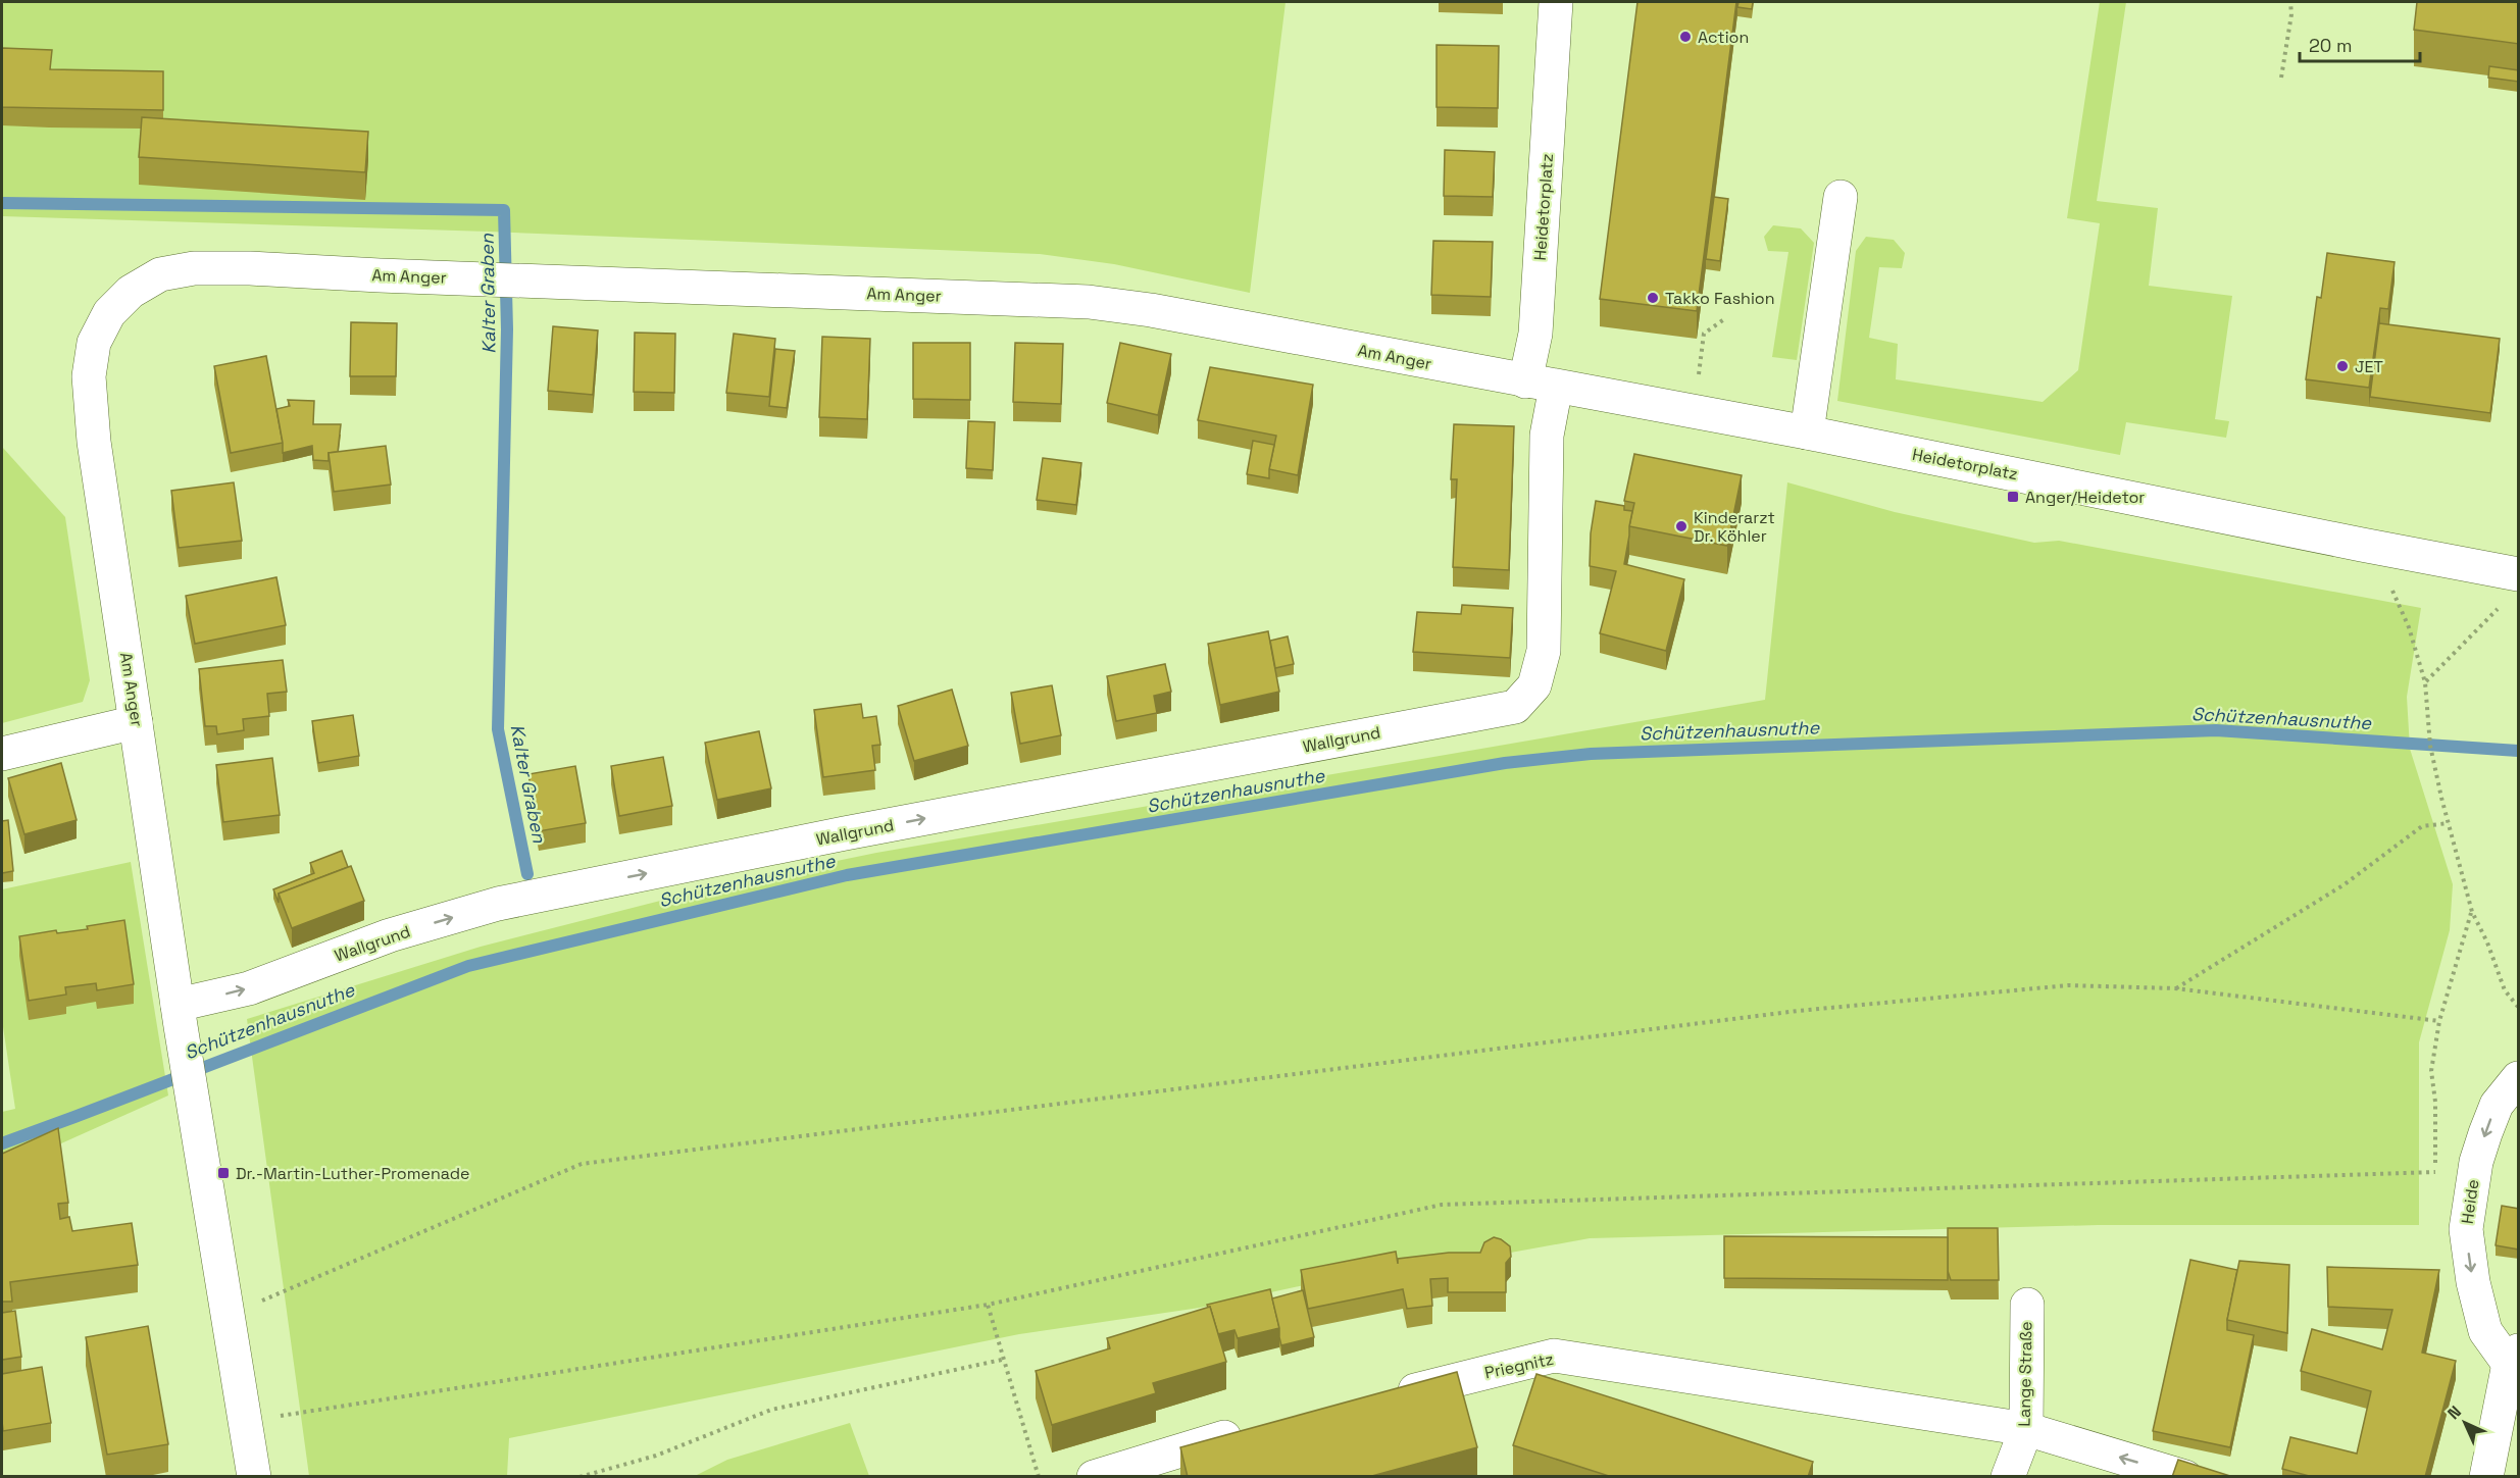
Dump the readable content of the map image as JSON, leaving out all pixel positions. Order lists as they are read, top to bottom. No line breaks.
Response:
{"streets":{"street":["Heidetorplatz","Am Anger","Wallgrund","Heide","Priegnitz","Lange Straße"]},"crossings":[["Heidetorplatz","Am Anger"],["Heidetorplatz","Wallgrund"],["Am Anger","Wallgrund"],["Priegnitz","Lange Straße"]],"one_way":["Wallgrund","Heide"],"water":["Kalter Graben","Schützenhausnuthe"],"places":{"other":["Action","Takko Fashion","JET","Kinderarzt Dr. Köhler"],"transit":["Anger/Heidetor","Dr.-Martin-Luther-Promenade"]},"scale_bar":"20 m","north":"top left"}
